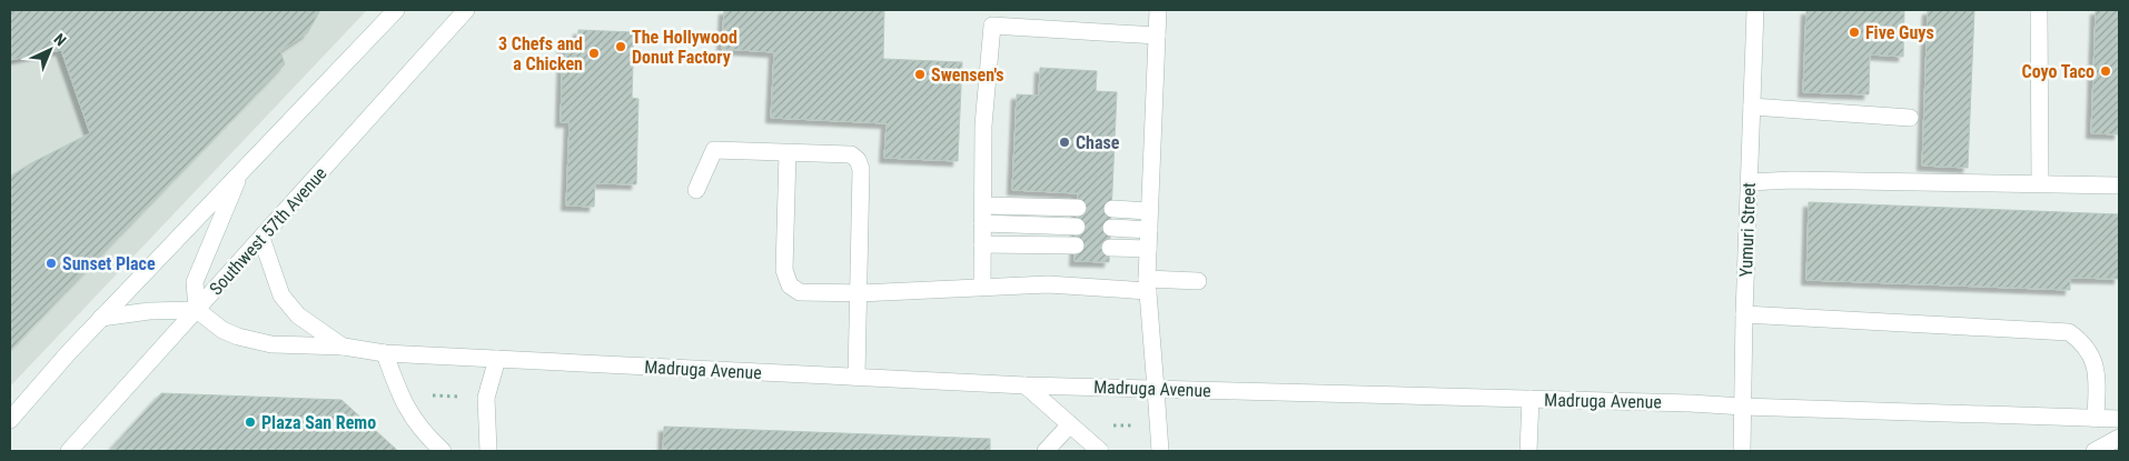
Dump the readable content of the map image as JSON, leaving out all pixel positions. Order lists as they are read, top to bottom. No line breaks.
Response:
{"streets":{"street":["Yumuri Street","Southwest 57th Avenue","Madruga Avenue"]},"crossings":[["Yumuri Street","Madruga Avenue"],["Southwest 57th Avenue","Madruga Avenue"]],"places":["Five Guys","The Hollywood Donut Factory","3 Chefs and a Chicken","Coyo Taco","Swensen's","Chase","Sunset Place","Plaza San Remo"],"north":"top right"}
